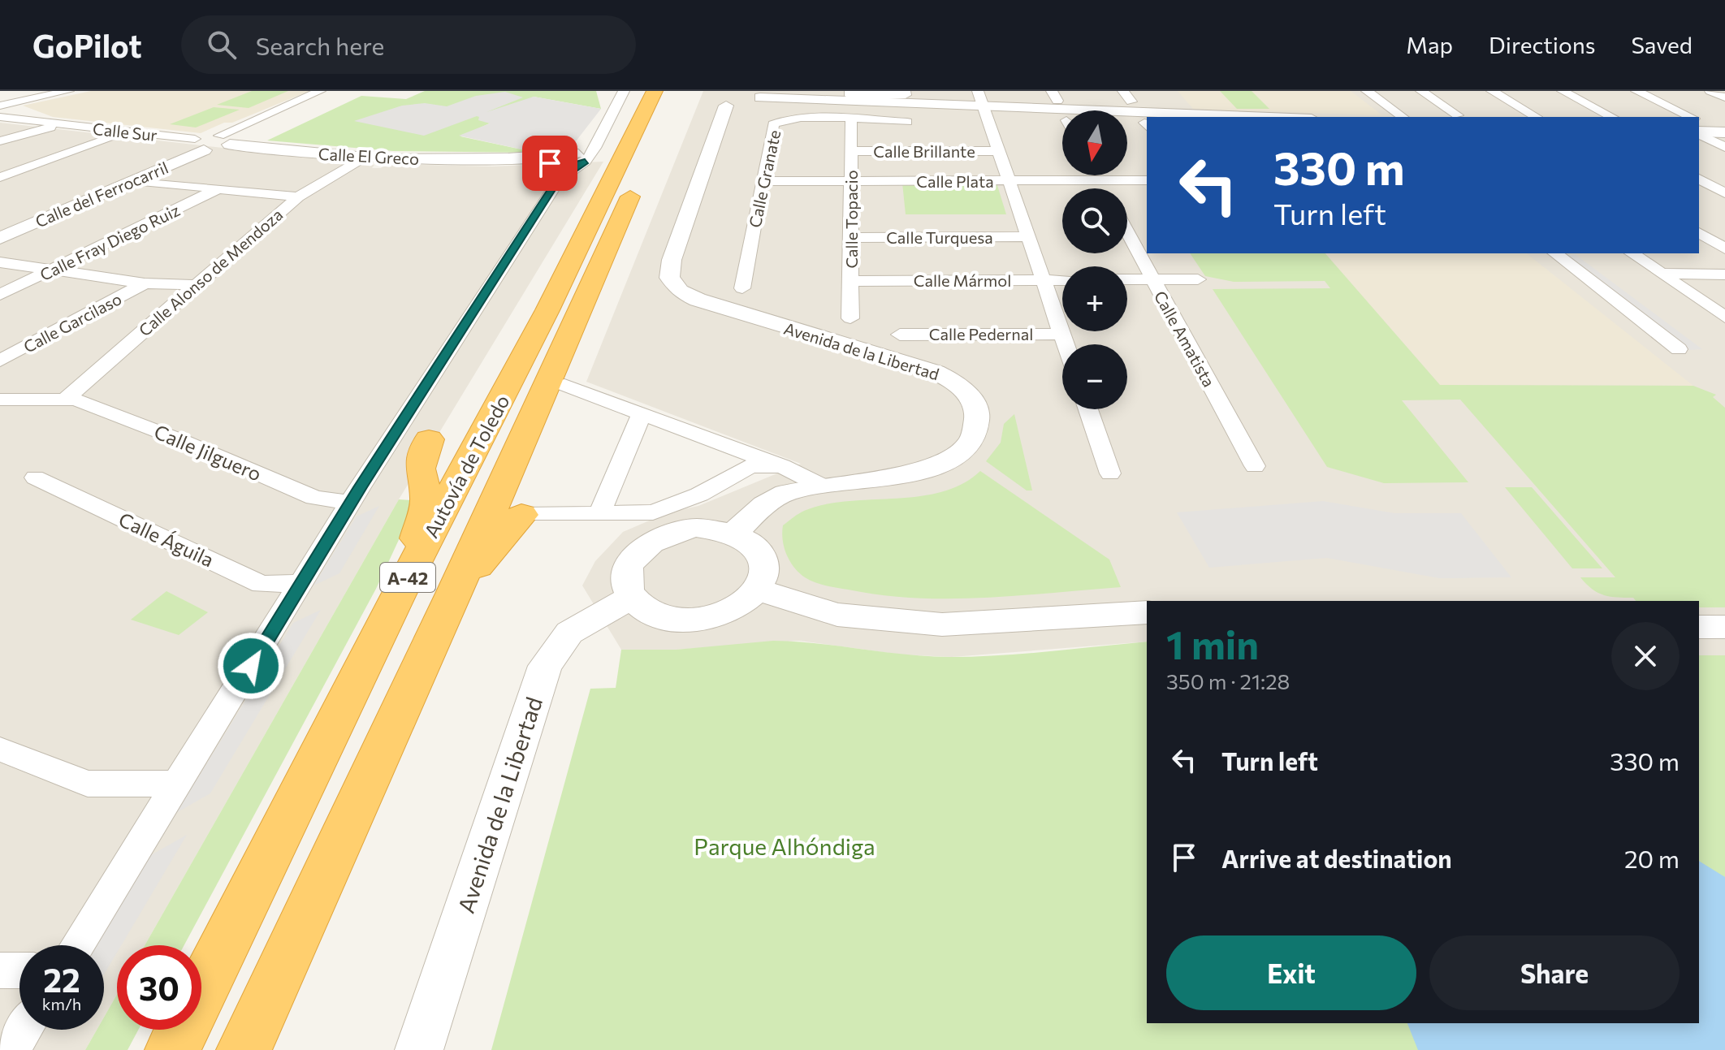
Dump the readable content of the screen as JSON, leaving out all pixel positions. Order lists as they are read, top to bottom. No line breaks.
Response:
{"streets":{"highway":["Autovía de Toledo","A-42"],"street":["Calle Sur","Calle Brillante","Calle El Greco","Calle Granate","Calle Plata","Calle del Ferrocarril","Calle Topacio","Calle Turquesa","Calle Fray Diego Ruiz","Calle Alonso de Mendoza","Calle Mármol","Calle Garcilaso","Calle Pedernal","Calle Amatista","Avenida de la Libertad","Calle Jilguero","Calle Águila"]},"crossings":[["Calle Sur","Calle El Greco"],["Calle Sur","Calle del Ferrocarril"],["Calle Brillante","Calle Topacio"],["Calle El Greco","Calle del Ferrocarril"],["Calle El Greco","Calle Alonso de Mendoza"],["Calle Granate","Calle Plata"],["Calle Granate","Calle Topacio"],["Calle Plata","Calle Topacio"],["Calle Topacio","Calle Turquesa"],["Calle Topacio","Calle Mármol"],["Calle Alonso de Mendoza","Calle Jilguero"]],"parks":["Parque Alhóndiga"],"north":"bottom","page":{"header":"GoPilot","search":"Search here","nav":["Map","Directions","Saved"],"map_buttons":["+","−"],"turn":["330 m","Turn left"],"heading":["1 min","350 m · 21:28"],"list":[{"name":"Turn left","value":"330 m"},{"name":"Arrive at destination","value":"20 m"}],"buttons":["Exit","Share"],"speed":"22 km/h","limit":"30"}}
